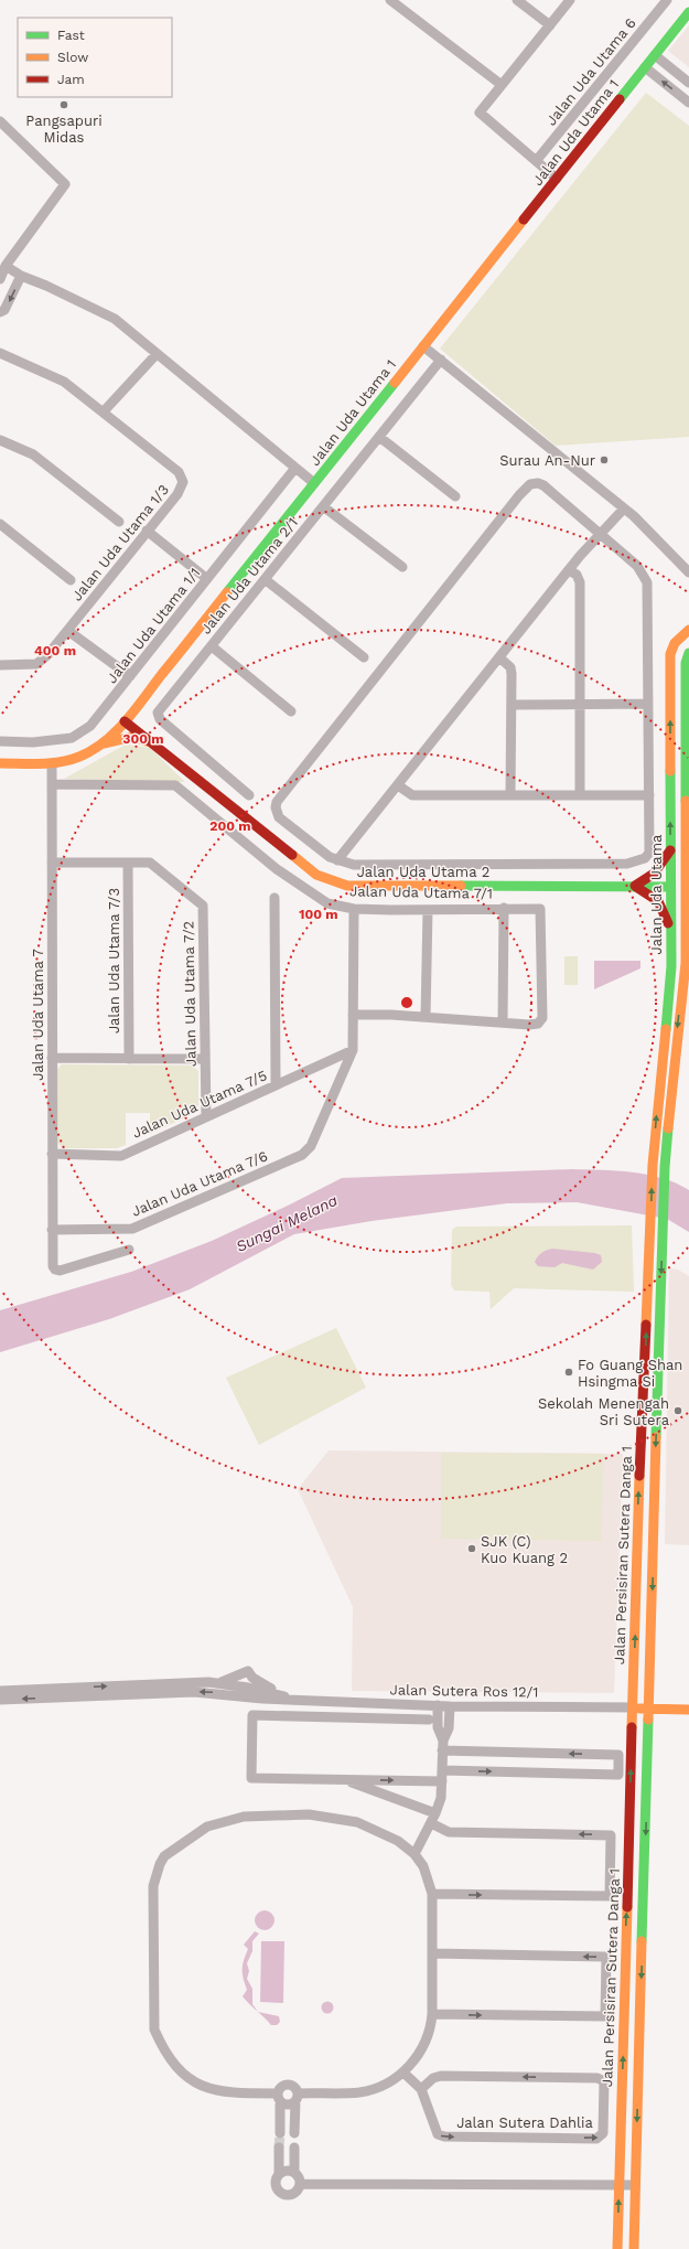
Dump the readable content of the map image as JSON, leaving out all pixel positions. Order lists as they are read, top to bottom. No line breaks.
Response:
{"streets":{"main road":["Jalan Uda Utama 1","Jalan Uda Utama 2","Jalan Uda Utama","Jalan Persisiran Sutera Danga 1"],"street":["Jalan Uda Utama 6","Jalan Uda Utama 1/3","Jalan Uda Utama 2/1","Jalan Uda Utama 1/1","Jalan Uda Utama 7/1","Jalan Uda Utama 7/3","Jalan Uda Utama 7/2","Jalan Uda Utama 7","Jalan Uda Utama 7/5","Jalan Uda Utama 7/6","Jalan Sutera Ros 12/1","Jalan Sutera Dahlia"]},"crossings":[["Jalan Uda Utama 1","Jalan Uda Utama 2"],["Jalan Uda Utama 1","Jalan Uda Utama 7"],["Jalan Uda Utama 2","Jalan Uda Utama"],["Jalan Uda Utama 7/1","Jalan Uda Utama 7"],["Jalan Uda Utama","Jalan Persisiran Sutera Danga 1"],["Jalan Uda Utama 7/3","Jalan Uda Utama 7/2"],["Jalan Uda Utama 7/2","Jalan Uda Utama 7"],["Jalan Uda Utama 7/2","Jalan Uda Utama 7/5"],["Jalan Uda Utama 7","Jalan Uda Utama 7/5"],["Jalan Uda Utama 7","Jalan Uda Utama 7/6"],["Jalan Uda Utama 7/5","Jalan Uda Utama 7/6"],["Jalan Persisiran Sutera Danga 1","Jalan Sutera Ros 12/1"]],"water":["Sungai Melana"],"places":["Pangsapuri Midas","Surau An-Nur","Fo Guang Shan Hsingma Si","Sekolah Menengah Sri Sutera","SJK (C) Kuo Kuang 2"],"legend":["Fast","Slow","Jam"],"rings":["400 m","300 m","200 m","100 m"]}
